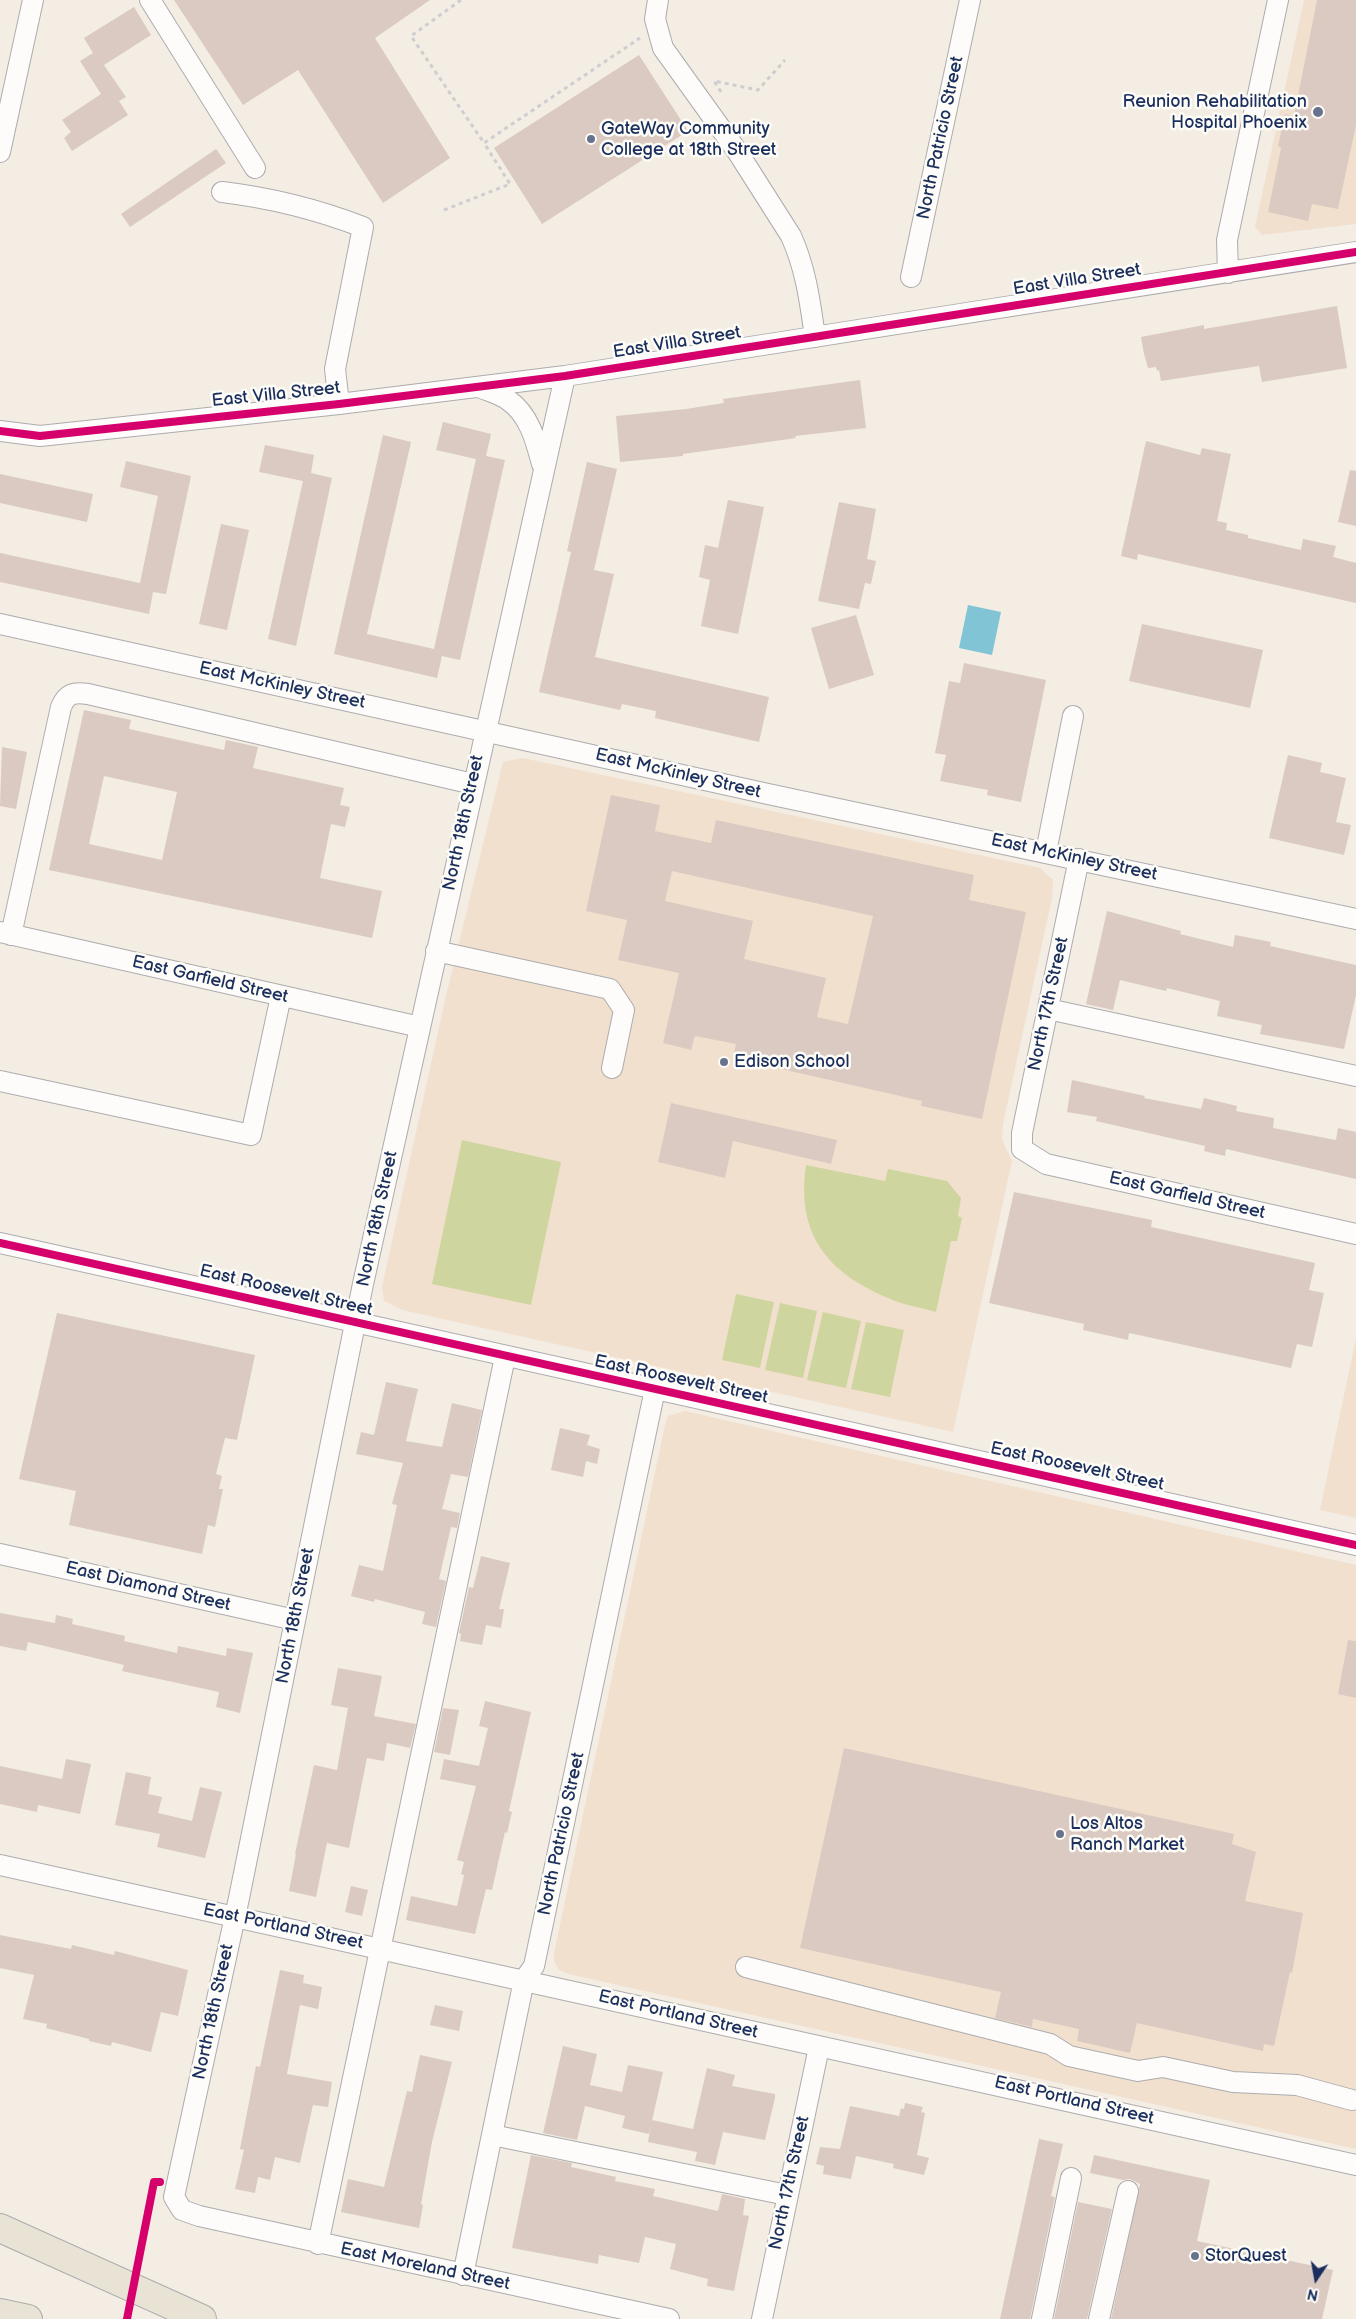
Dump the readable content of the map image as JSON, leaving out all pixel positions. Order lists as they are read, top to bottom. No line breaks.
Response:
{"streets":{"street":["North Patricio Street","East Villa Street","East McKinley Street","North 18th Street","East Garfield Street","North 17th Street","East Roosevelt Street","East Diamond Street","East Portland Street","East Moreland Street"]},"crossings":[["North Patricio Street","East Roosevelt Street"],["North Patricio Street","East Portland Street"],["North Patricio Street","East Moreland Street"],["East Villa Street","North 18th Street"],["East McKinley Street","North 18th Street"],["East McKinley Street","North 17th Street"],["North 18th Street","East Garfield Street"],["North 18th Street","East Roosevelt Street"],["North 18th Street","East Diamond Street"],["North 18th Street","East Portland Street"],["North 18th Street","East Moreland Street"],["East Garfield Street","North 17th Street"],["North 17th Street","East Portland Street"]],"places":["Reunion Rehabilitation Hospital Phoenix","GateWay Community College at 18th Street","Edison School","Los Altos Ranch Market","StorQuest"],"north":"bottom"}
